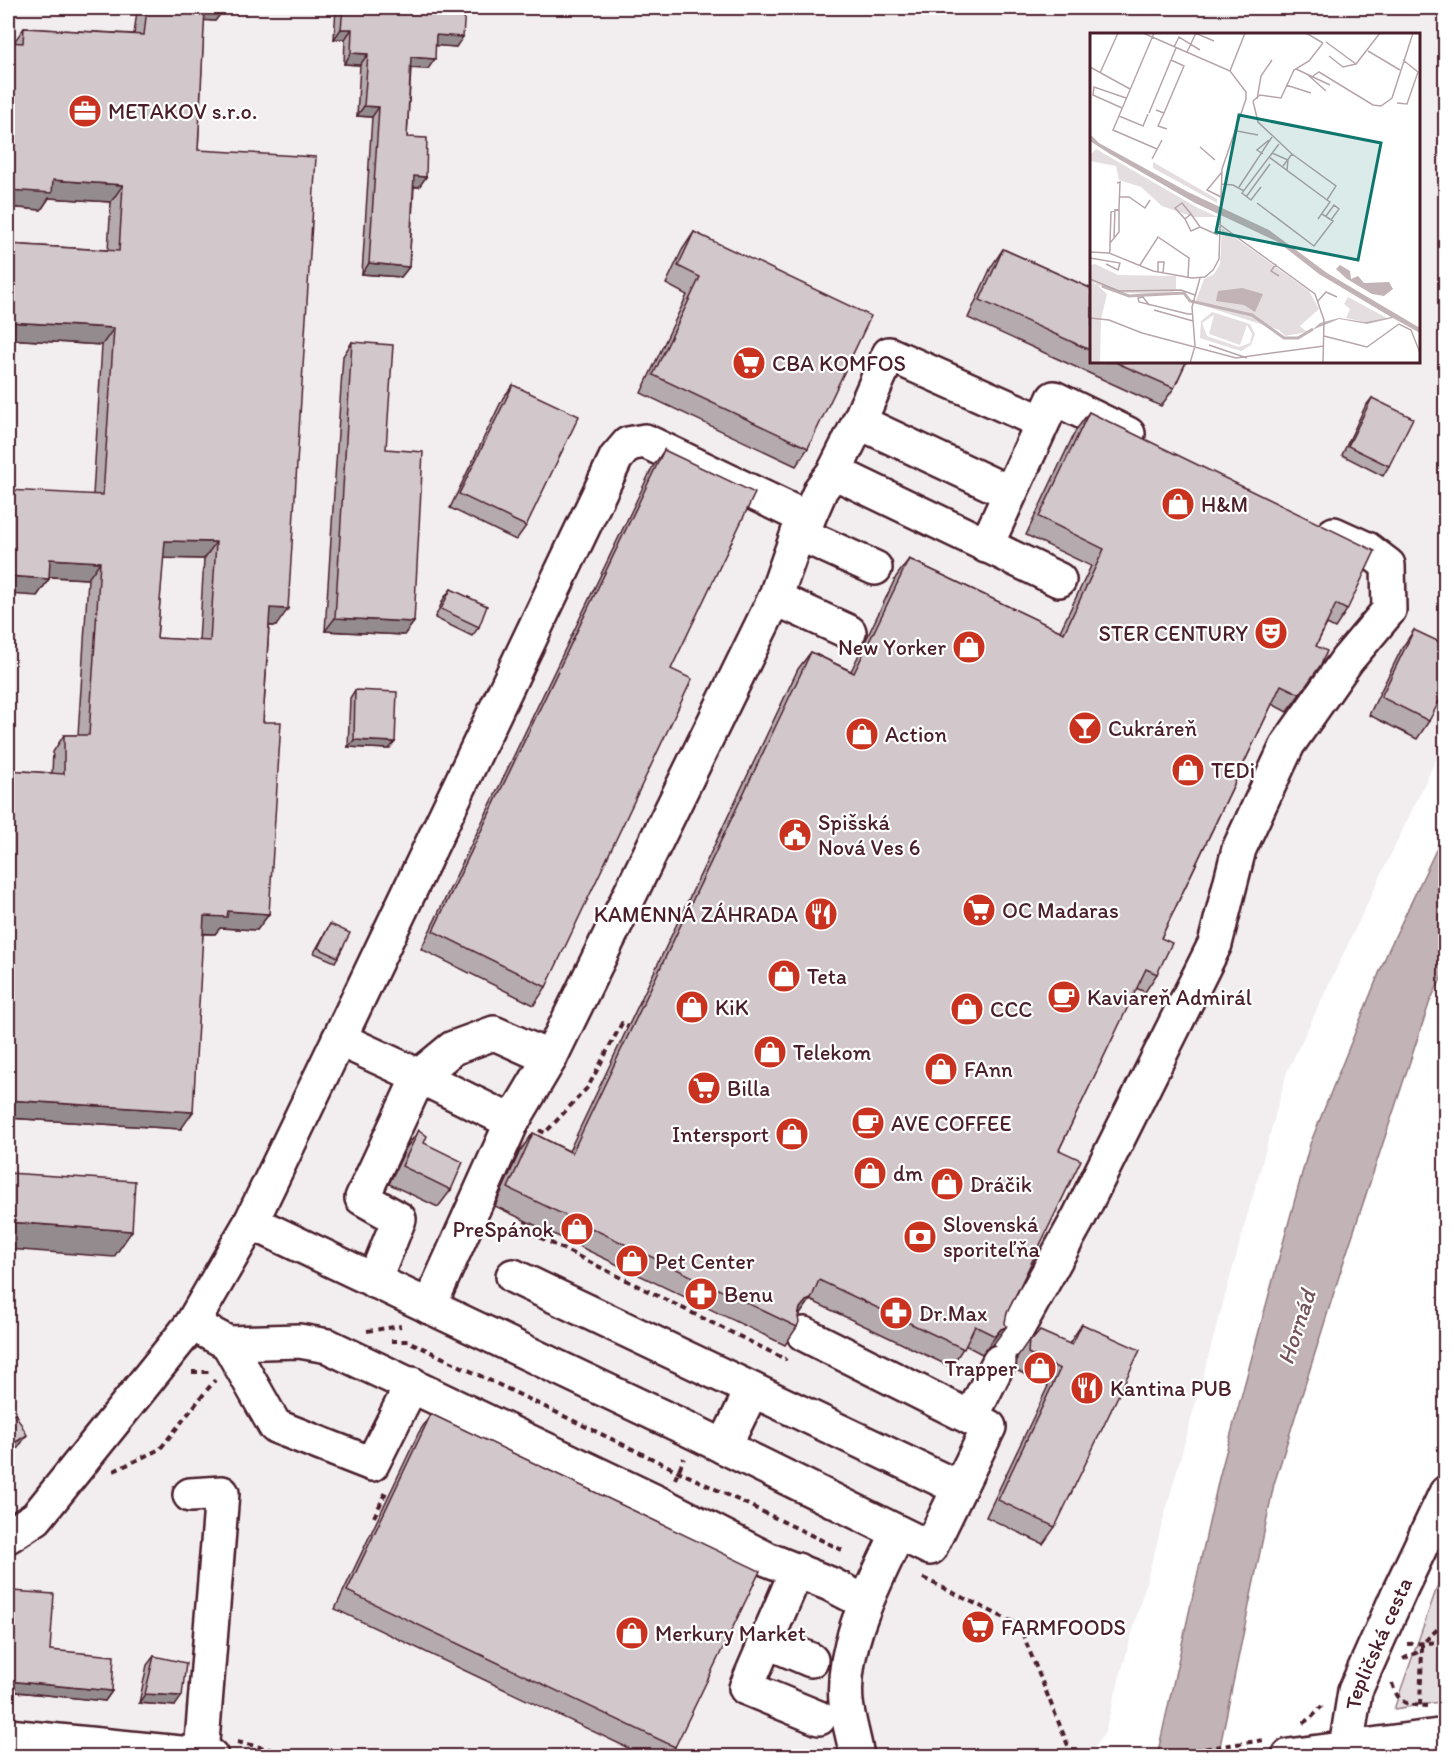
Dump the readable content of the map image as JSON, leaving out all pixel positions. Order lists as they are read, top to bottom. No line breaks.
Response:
{"streets":{"street":["Tepličská cesta"]},"water":["Hornád"],"places":{"office":["METAKOV s.r.o."],"supermarket":["CBA KOMFOS","OC Madaras","Billa","FARMFOODS"],"shop":["H&M","New Yorker","Action","TEDi","Teta","KiK","CCC","Telekom","FAnn","Intersport","dm","Dráčik","PreSpánok","Pet Center","Trapper","Merkury Market"],"theatre":["STER CENTURY"],"bar":["Cukráreň"],"public building":["Spišská Nová Ves 6"],"restaurant":["KAMENNÁ ZÁHRADA","Kantina PUB"],"cafe":["Kaviareň Admirál","AVE COFFEE"],"bank":["Slovenská sporiteľňa"],"pharmacy":["Benu","Dr.Max"]}}
